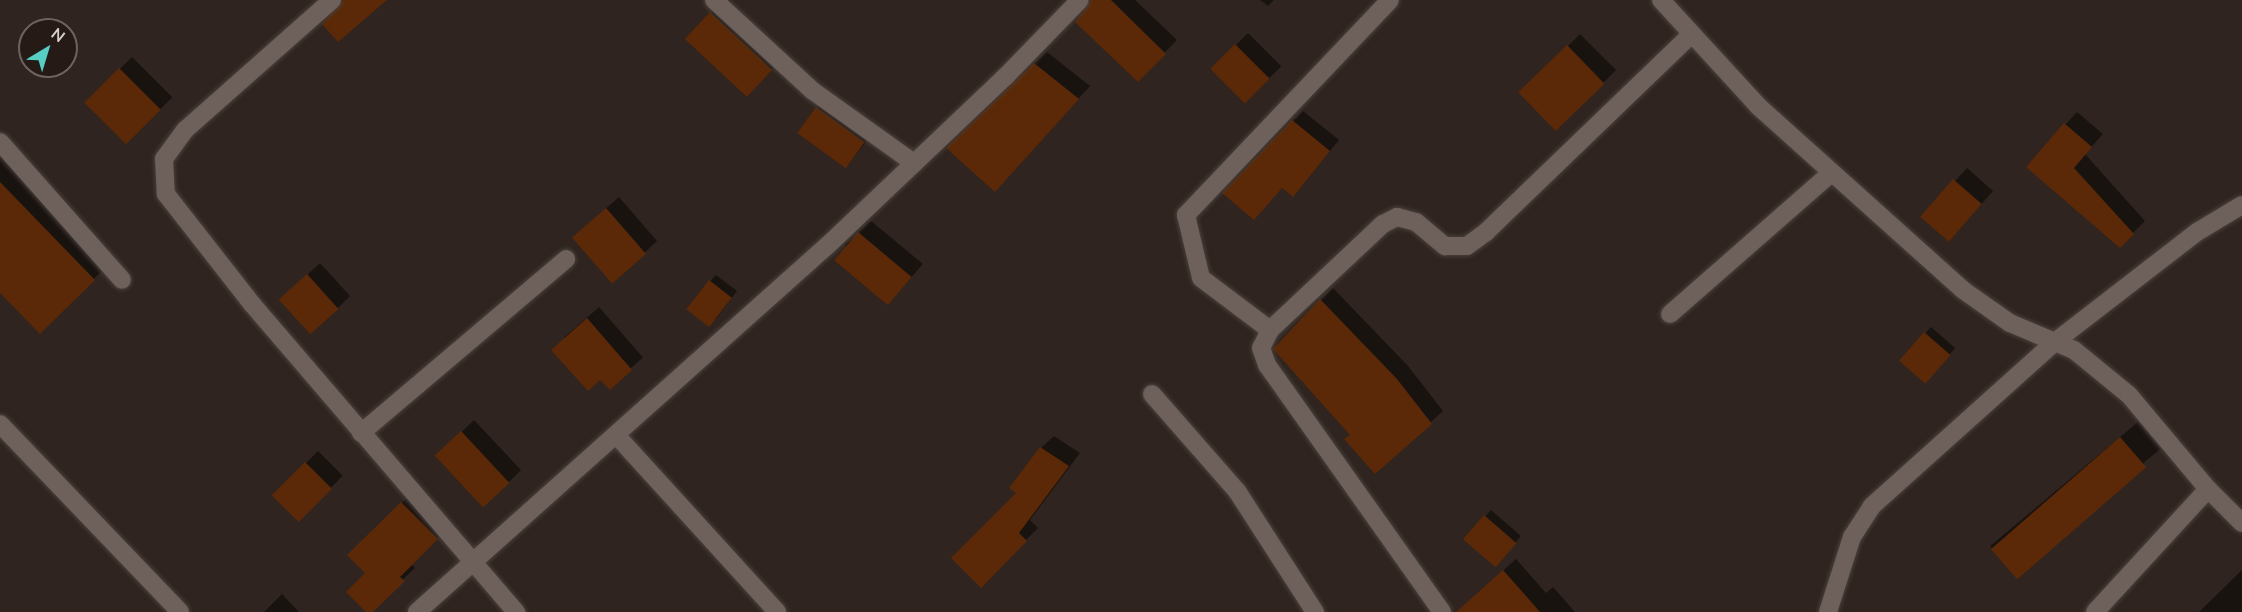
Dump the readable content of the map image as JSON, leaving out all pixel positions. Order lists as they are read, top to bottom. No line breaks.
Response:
{"north":"top right"}
